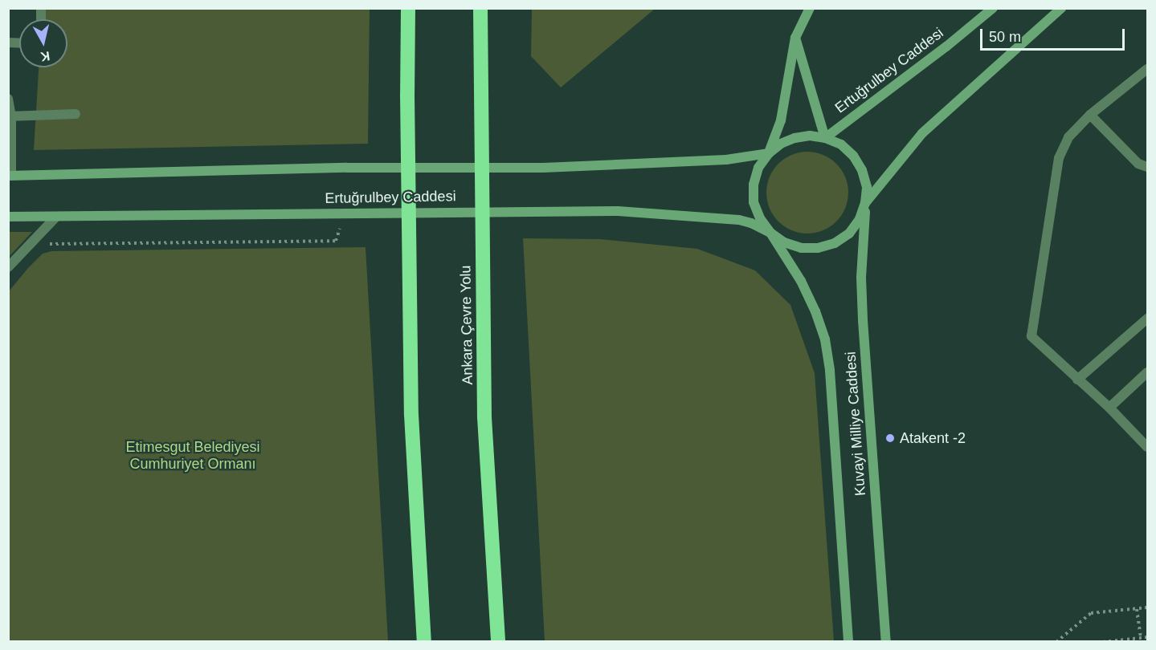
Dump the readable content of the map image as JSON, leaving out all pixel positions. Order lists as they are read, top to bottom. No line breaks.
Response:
{"streets":{"highway":["Ankara Çevre Yolu"],"main road":["Ertuğrulbey Caddesi","Kuvayi Milliye Caddesi"]},"crossings":[["Ertuğrulbey Caddesi","Kuvayi Milliye Caddesi"]],"parks":["Etimesgut Belediyesi Cumhuriyet Ormanı"],"places":["Atakent -2"],"scale_bar":"50 m","north":"bottom"}
